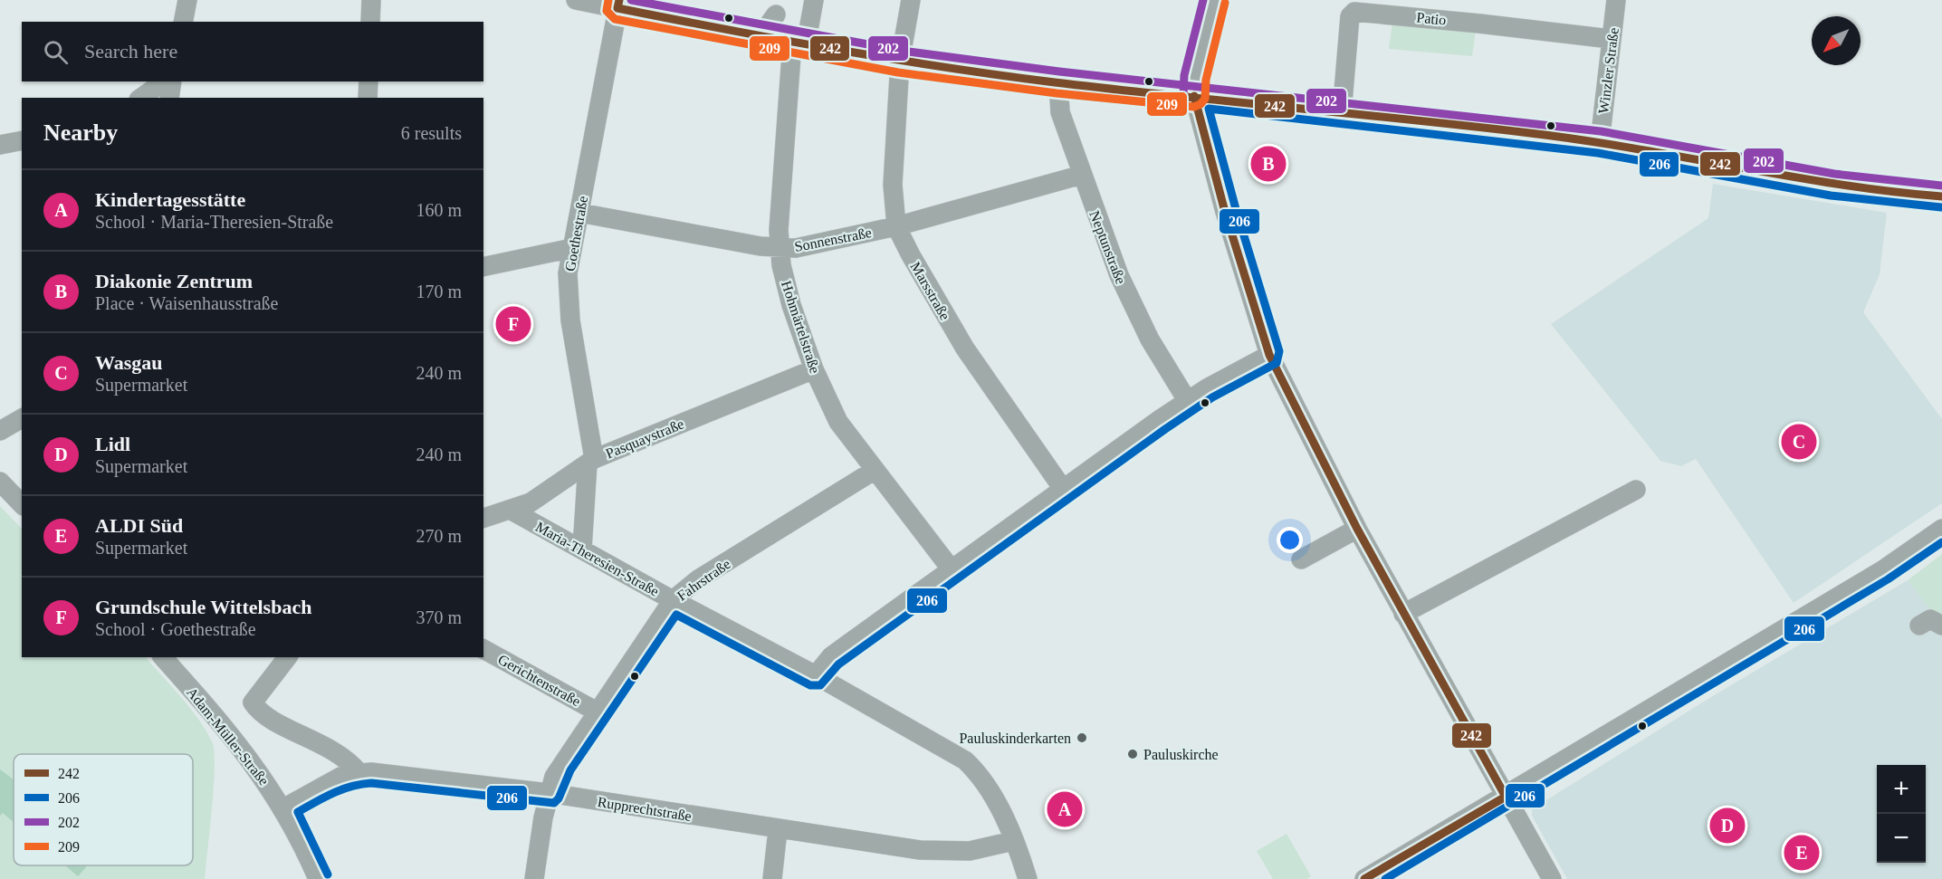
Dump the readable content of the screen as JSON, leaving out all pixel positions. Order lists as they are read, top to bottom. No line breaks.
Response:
{"streets":{"street":["Patio","Winzler Straße","Goethestraße","Sonnenstraße","Neptunstraße","Marsstraße","Hohmärtelstraße","Pasquaystraße","Maria-Theresien-Straße","Fahrstraße","Gerichtenstraße","Adam-Müller-Straße","Rupprechtstraße"]},"crossings":[["Patio","Winzler Straße"],["Goethestraße","Sonnenstraße"],["Goethestraße","Pasquaystraße"],["Goethestraße","Maria-Theresien-Straße"],["Sonnenstraße","Neptunstraße"],["Sonnenstraße","Marsstraße"],["Sonnenstraße","Hohmärtelstraße"],["Hohmärtelstraße","Pasquaystraße"],["Hohmärtelstraße","Fahrstraße"],["Pasquaystraße","Maria-Theresien-Straße"],["Maria-Theresien-Straße","Fahrstraße"],["Maria-Theresien-Straße","Rupprechtstraße"],["Fahrstraße","Gerichtenstraße"],["Fahrstraße","Rupprechtstraße"],["Adam-Müller-Straße","Rupprechtstraße"]],"places":["Pauluskinderkarten","Pauluskirche"],"lines":["transit line 242","transit line 202","transit line 209","transit line 206"],"legend":["242","206","202","209"],"north":"bottom left","page":{"search":"Search here","heading":["Nearby","6 results"],"pins":["B","F","C","A","D","E"],"list":[{"mark":"A","name":"Kindertagesstätte","note":"School · Maria-Theresien-Straße","value":"160 m"},{"mark":"B","name":"Diakonie Zentrum","note":"Place · Waisenhausstraße","value":"170 m"},{"mark":"C","name":"Wasgau","note":"Supermarket","value":"240 m"},{"mark":"D","name":"Lidl","note":"Supermarket","value":"240 m"},{"mark":"E","name":"ALDI Süd","note":"Supermarket","value":"270 m"},{"mark":"F","name":"Grundschule Wittelsbach","note":"School · Goethestraße","value":"370 m"}],"map_buttons":["+","−"]}}
